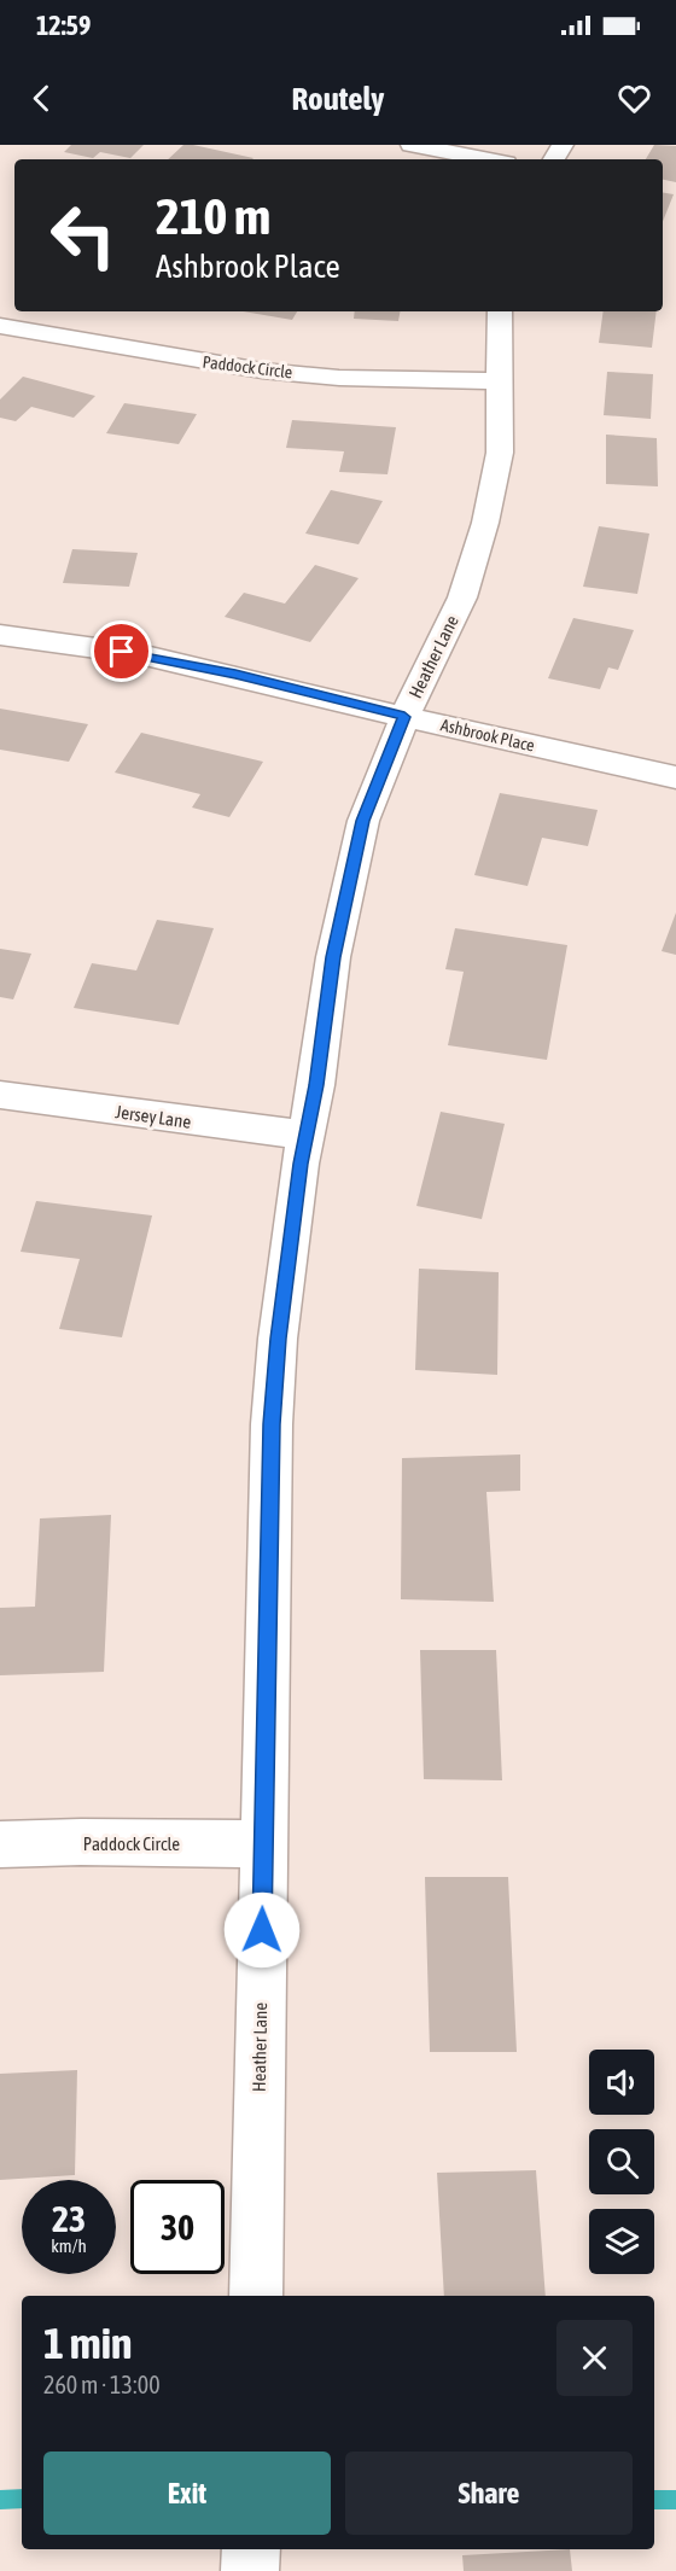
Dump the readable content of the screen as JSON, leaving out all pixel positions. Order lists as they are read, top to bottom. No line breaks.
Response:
{"streets":{"street":["Paddock Circle","Heather Lane","Ashbrook Place","Jersey Lane"]},"crossings":[["Paddock Circle","Heather Lane"],["Heather Lane","Ashbrook Place"],["Heather Lane","Jersey Lane"]],"page":{"status":"12:59","header":"Routely","turn":["210 m","Ashbrook Place"],"speed":"23 km/h","limit":"30","heading":["1 min","260 m · 13:00"],"buttons":["Exit","Share"]}}
